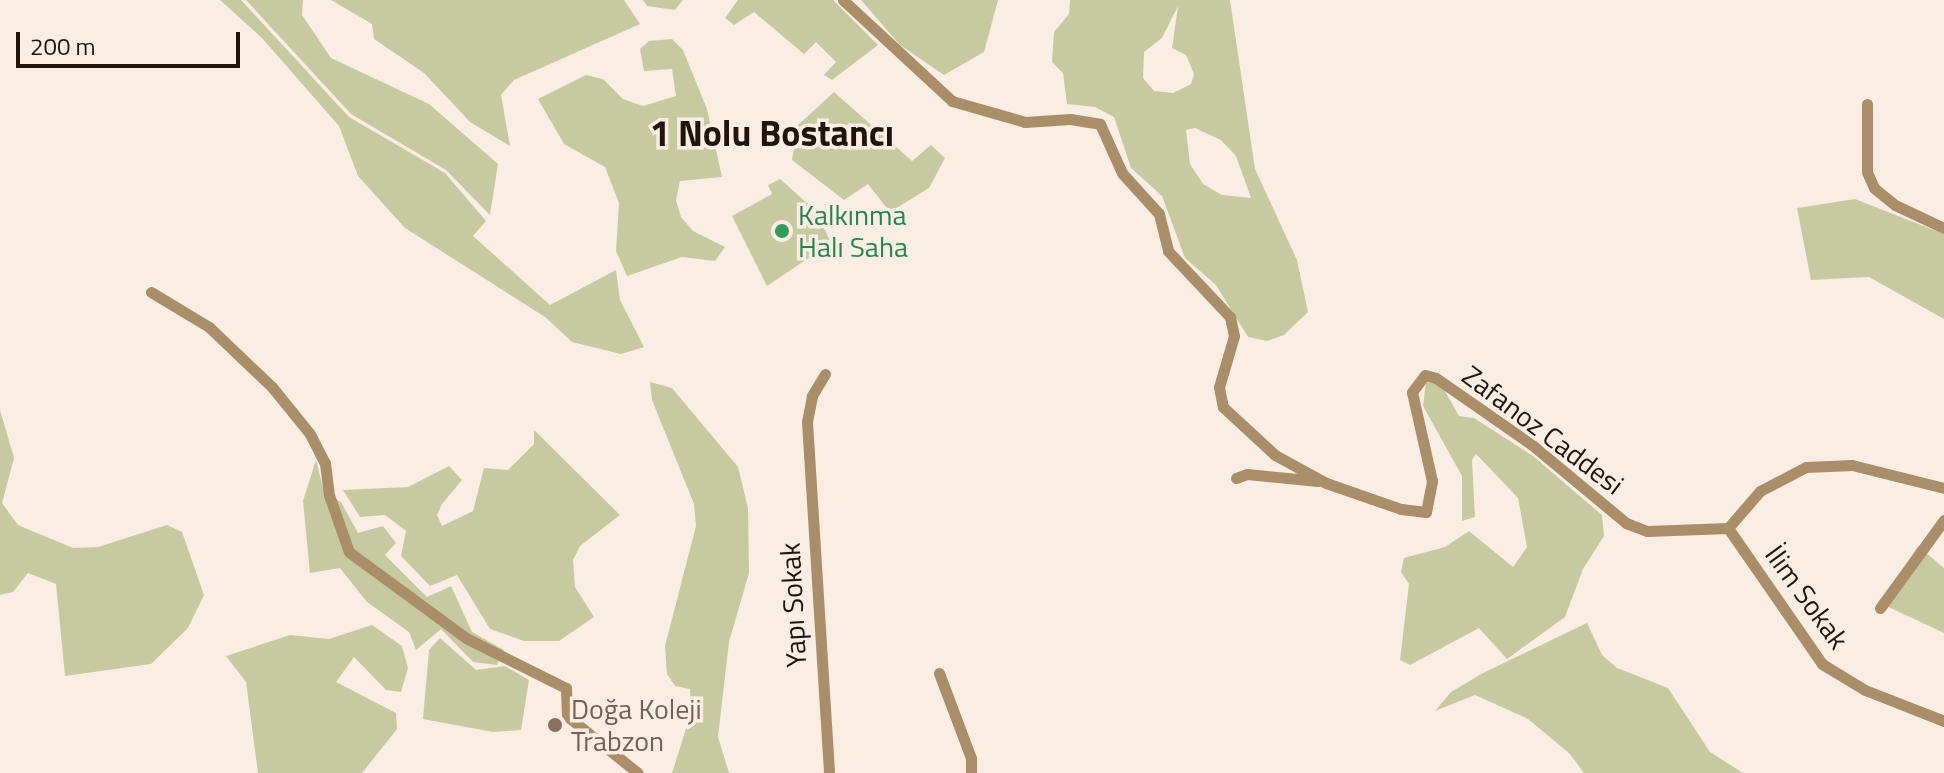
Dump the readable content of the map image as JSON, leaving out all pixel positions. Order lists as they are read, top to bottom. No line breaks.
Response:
{"streets":{"street":["Zafanoz Caddesi","İlim Sokak","Yapı Sokak"]},"crossings":[["Zafanoz Caddesi","İlim Sokak"]],"districts":["1 Nolu Bostancı"],"places":["Kalkınma Halı Saha","Doğa Koleji Trabzon"],"scale_bar":"200 m"}
